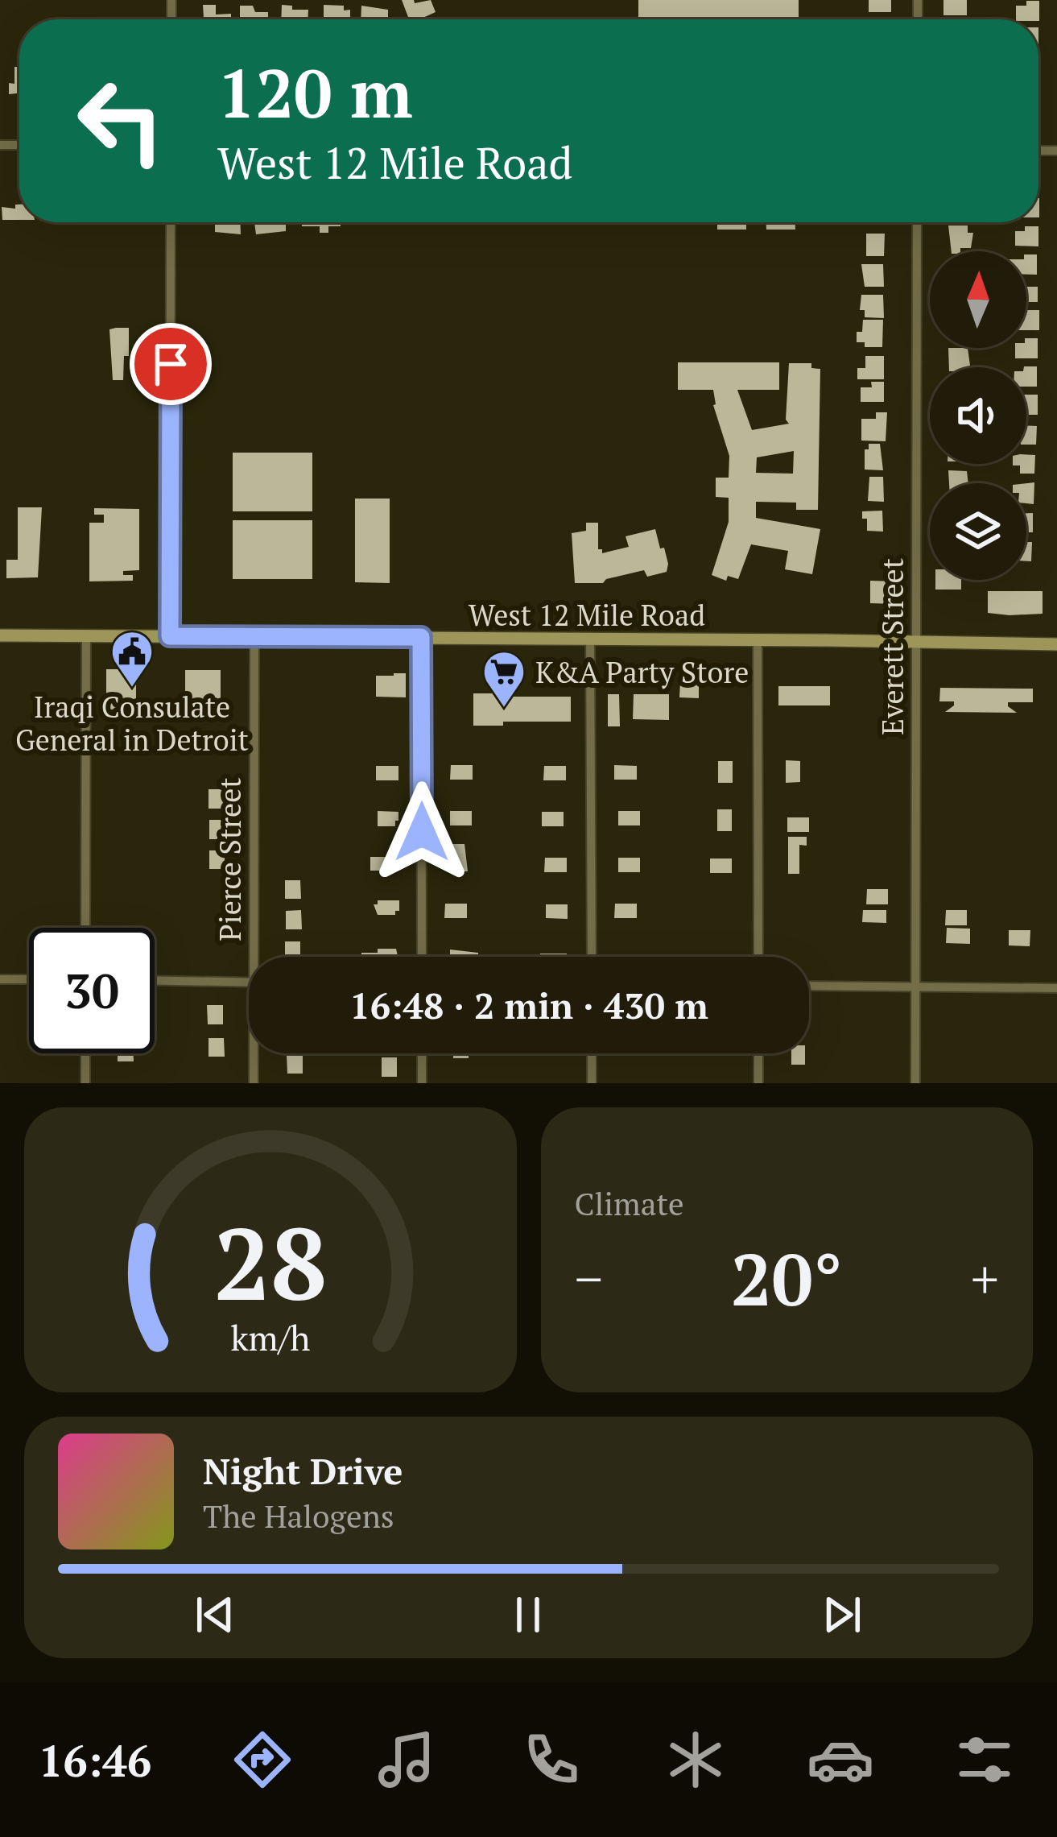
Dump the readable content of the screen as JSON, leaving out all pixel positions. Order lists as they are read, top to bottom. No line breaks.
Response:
{"streets":{"main road":["West 12 Mile Road"],"street":["Everett Street","Pierce Street"]},"crossings":[["West 12 Mile Road","Everett Street"],["West 12 Mile Road","Pierce Street"]],"places":{"public building":["Iraqi Consulate General in Detroit"],"supermarket":["K&A Party Store"]},"north":"top","page":{"turn":["120 m","West 12 Mile Road"],"limit":"30","trip":"16:48 · 2 min · 430 m","tile":"Climate","heat":["−","20°","+"],"song":["Night Drive","The Halogens"],"tabs":"16:46","gauge":["28","km/h"]}}
